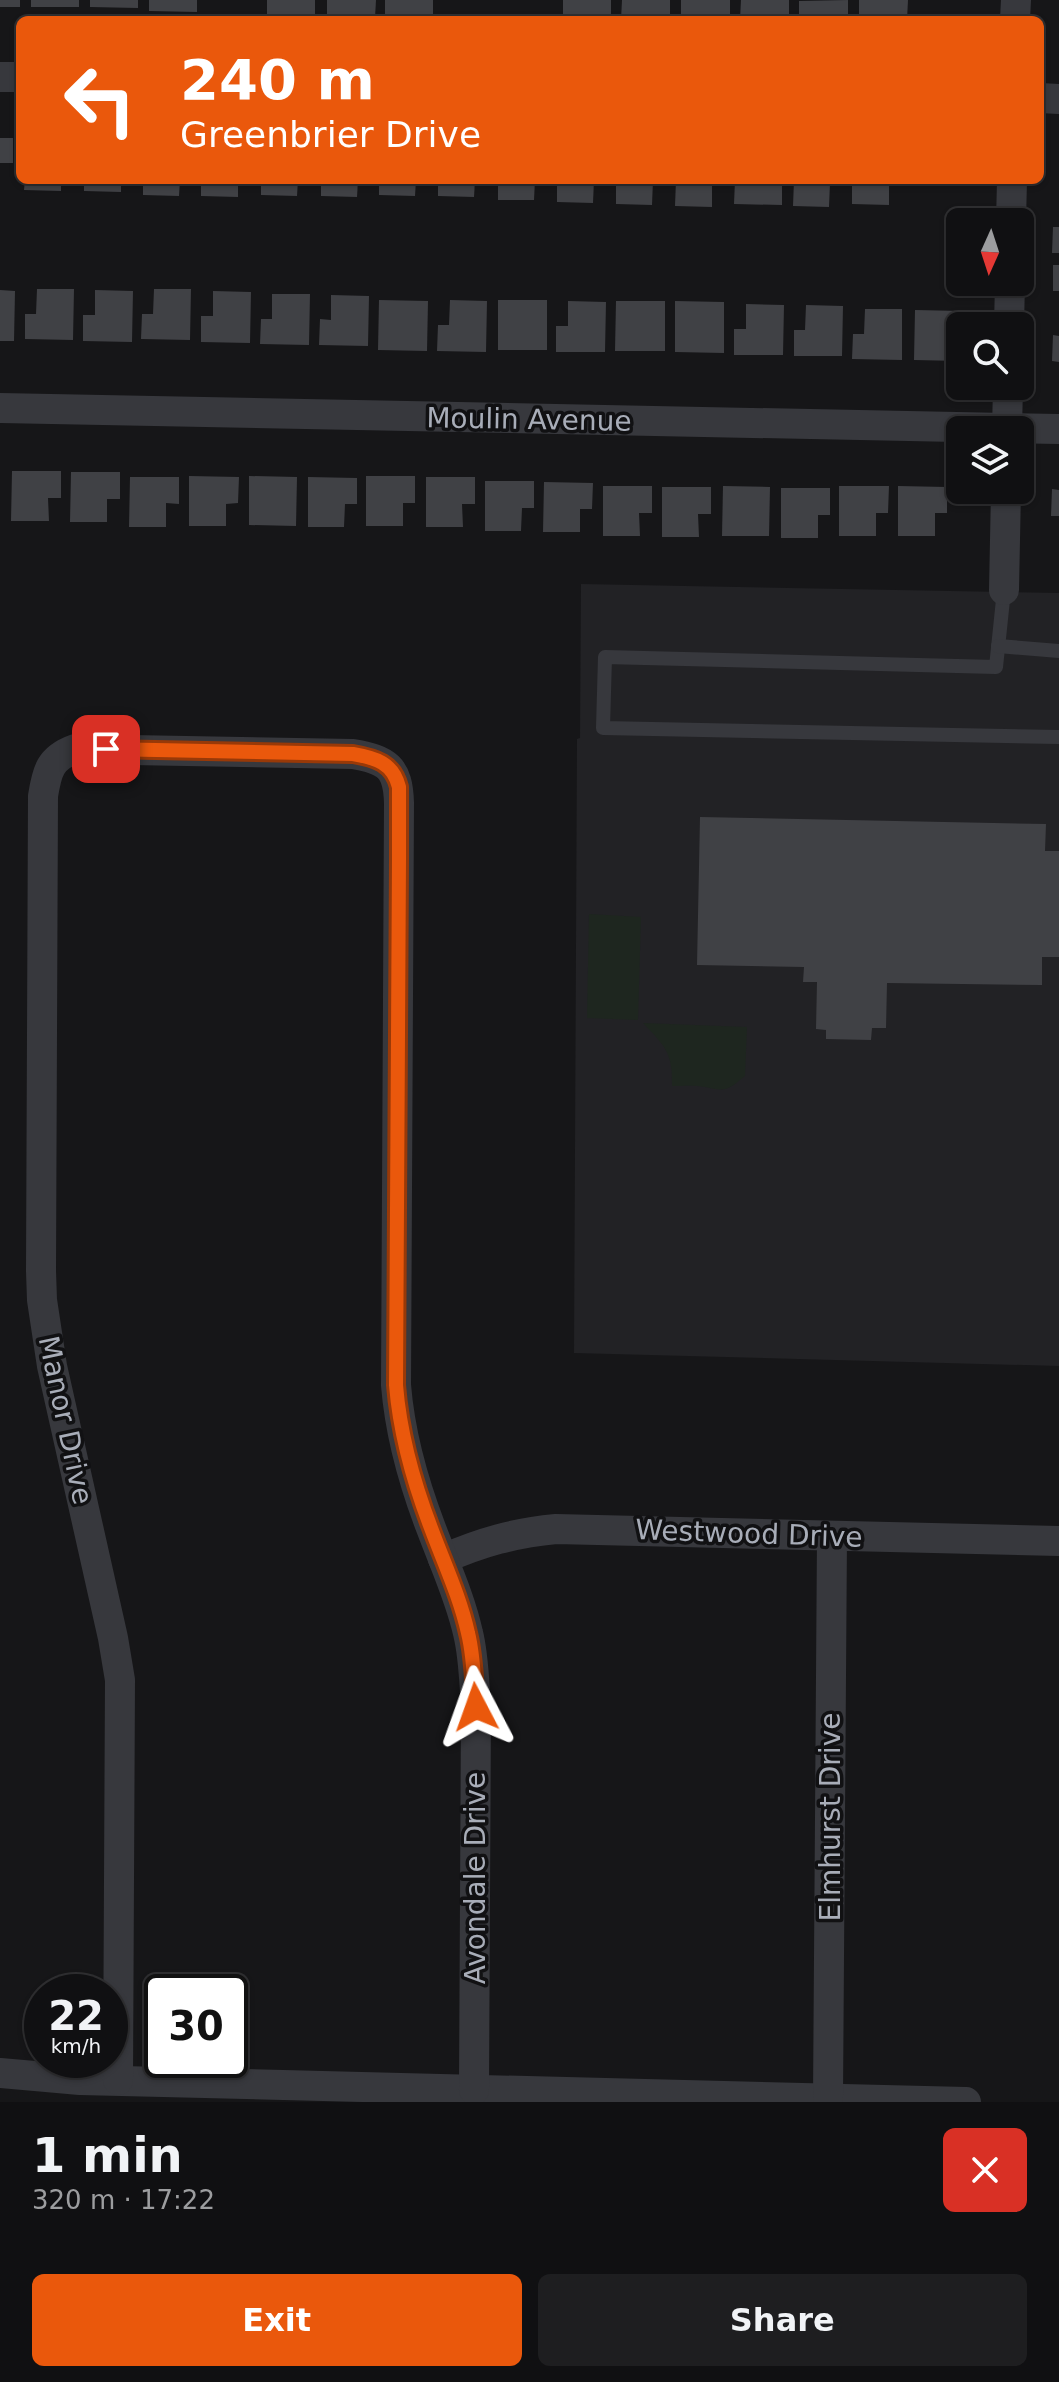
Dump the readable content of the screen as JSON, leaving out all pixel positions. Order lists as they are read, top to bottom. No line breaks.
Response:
{"streets":{"street":["Moulin Avenue","Manor Drive","Westwood Drive","Elmhurst Drive","Avondale Drive"]},"crossings":[["Manor Drive","Avondale Drive"],["Westwood Drive","Elmhurst Drive"],["Westwood Drive","Avondale Drive"]],"north":"bottom","page":{"turn":["240 m","Greenbrier Drive"],"speed":"22 km/h","limit":"30","heading":["1 min","320 m · 17:22"],"buttons":["Exit","Share"]}}
